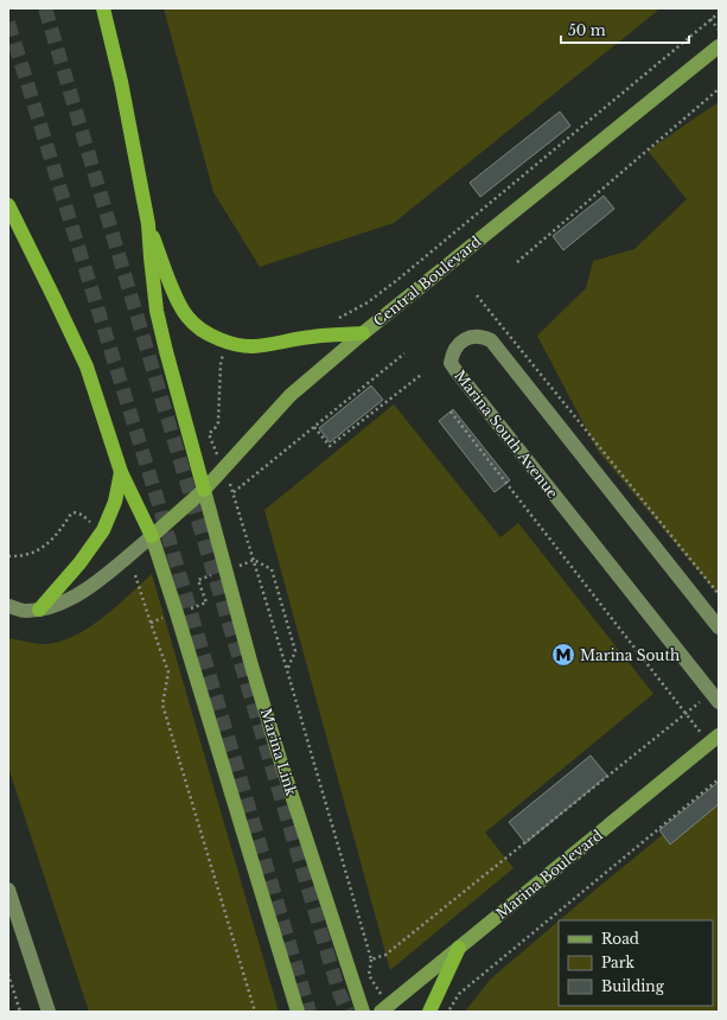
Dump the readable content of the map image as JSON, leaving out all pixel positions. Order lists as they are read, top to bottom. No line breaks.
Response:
{"streets":{"main road":["Central Boulevard","Marina Link","Marina Boulevard"],"street":["Marina South Avenue"]},"crossings":[["Central Boulevard","Marina Link"]],"places":{"metro station":["Marina South"]},"legend":["Road","Park","Building"],"scale_bar":"50 m"}
